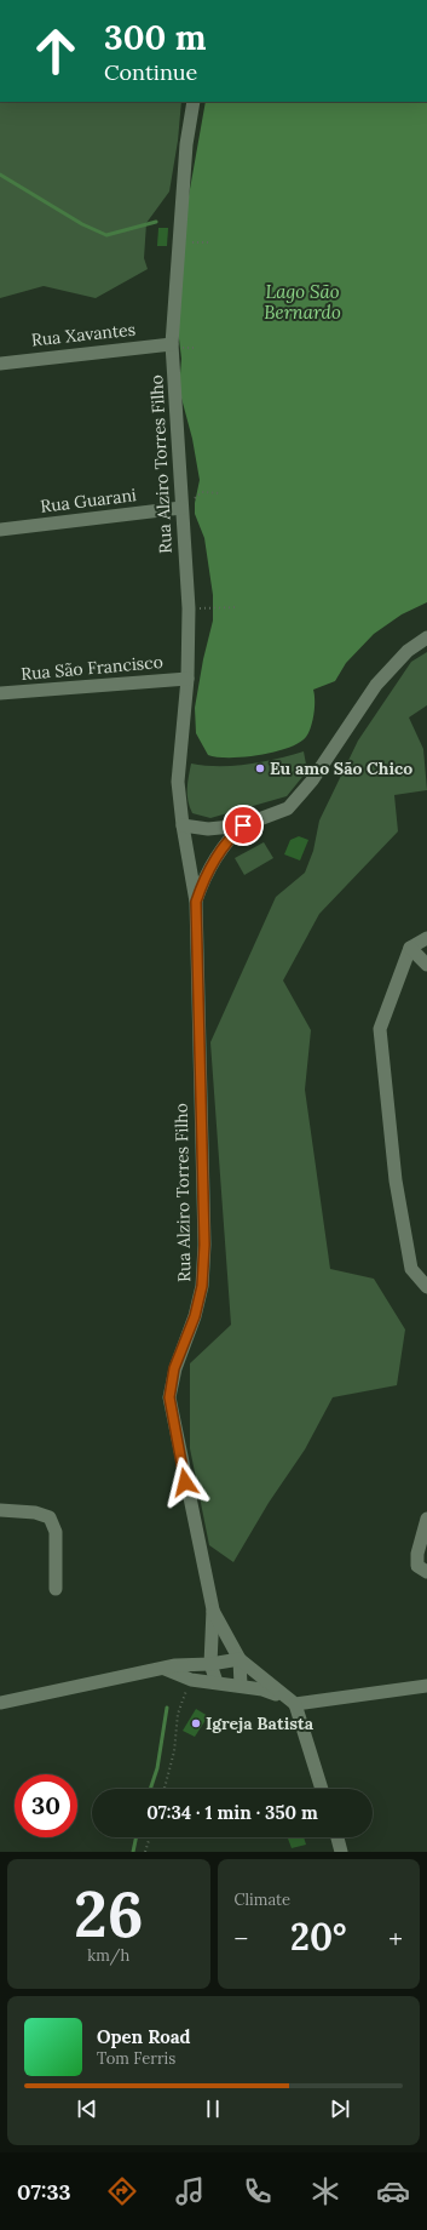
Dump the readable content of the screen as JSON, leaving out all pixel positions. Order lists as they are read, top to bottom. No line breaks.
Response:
{"streets":{"street":["Rua Xavantes","Rua Alziro Torres Filho","Rua Guarani","Rua São Francisco"]},"crossings":[["Rua Xavantes","Rua Alziro Torres Filho"],["Rua Alziro Torres Filho","Rua Guarani"],["Rua Alziro Torres Filho","Rua São Francisco"]],"water":["Lago São Bernardo"],"places":["Eu amo São Chico","Igreja Batista"],"page":{"turn":["300 m","Continue"],"limit":"30","trip":"07:34 · 1 min · 350 m","tile":[["26","km/h"],"Climate"],"heat":["−","20°","+"],"song":["Open Road","Tom Ferris"],"tabs":"07:33"}}
